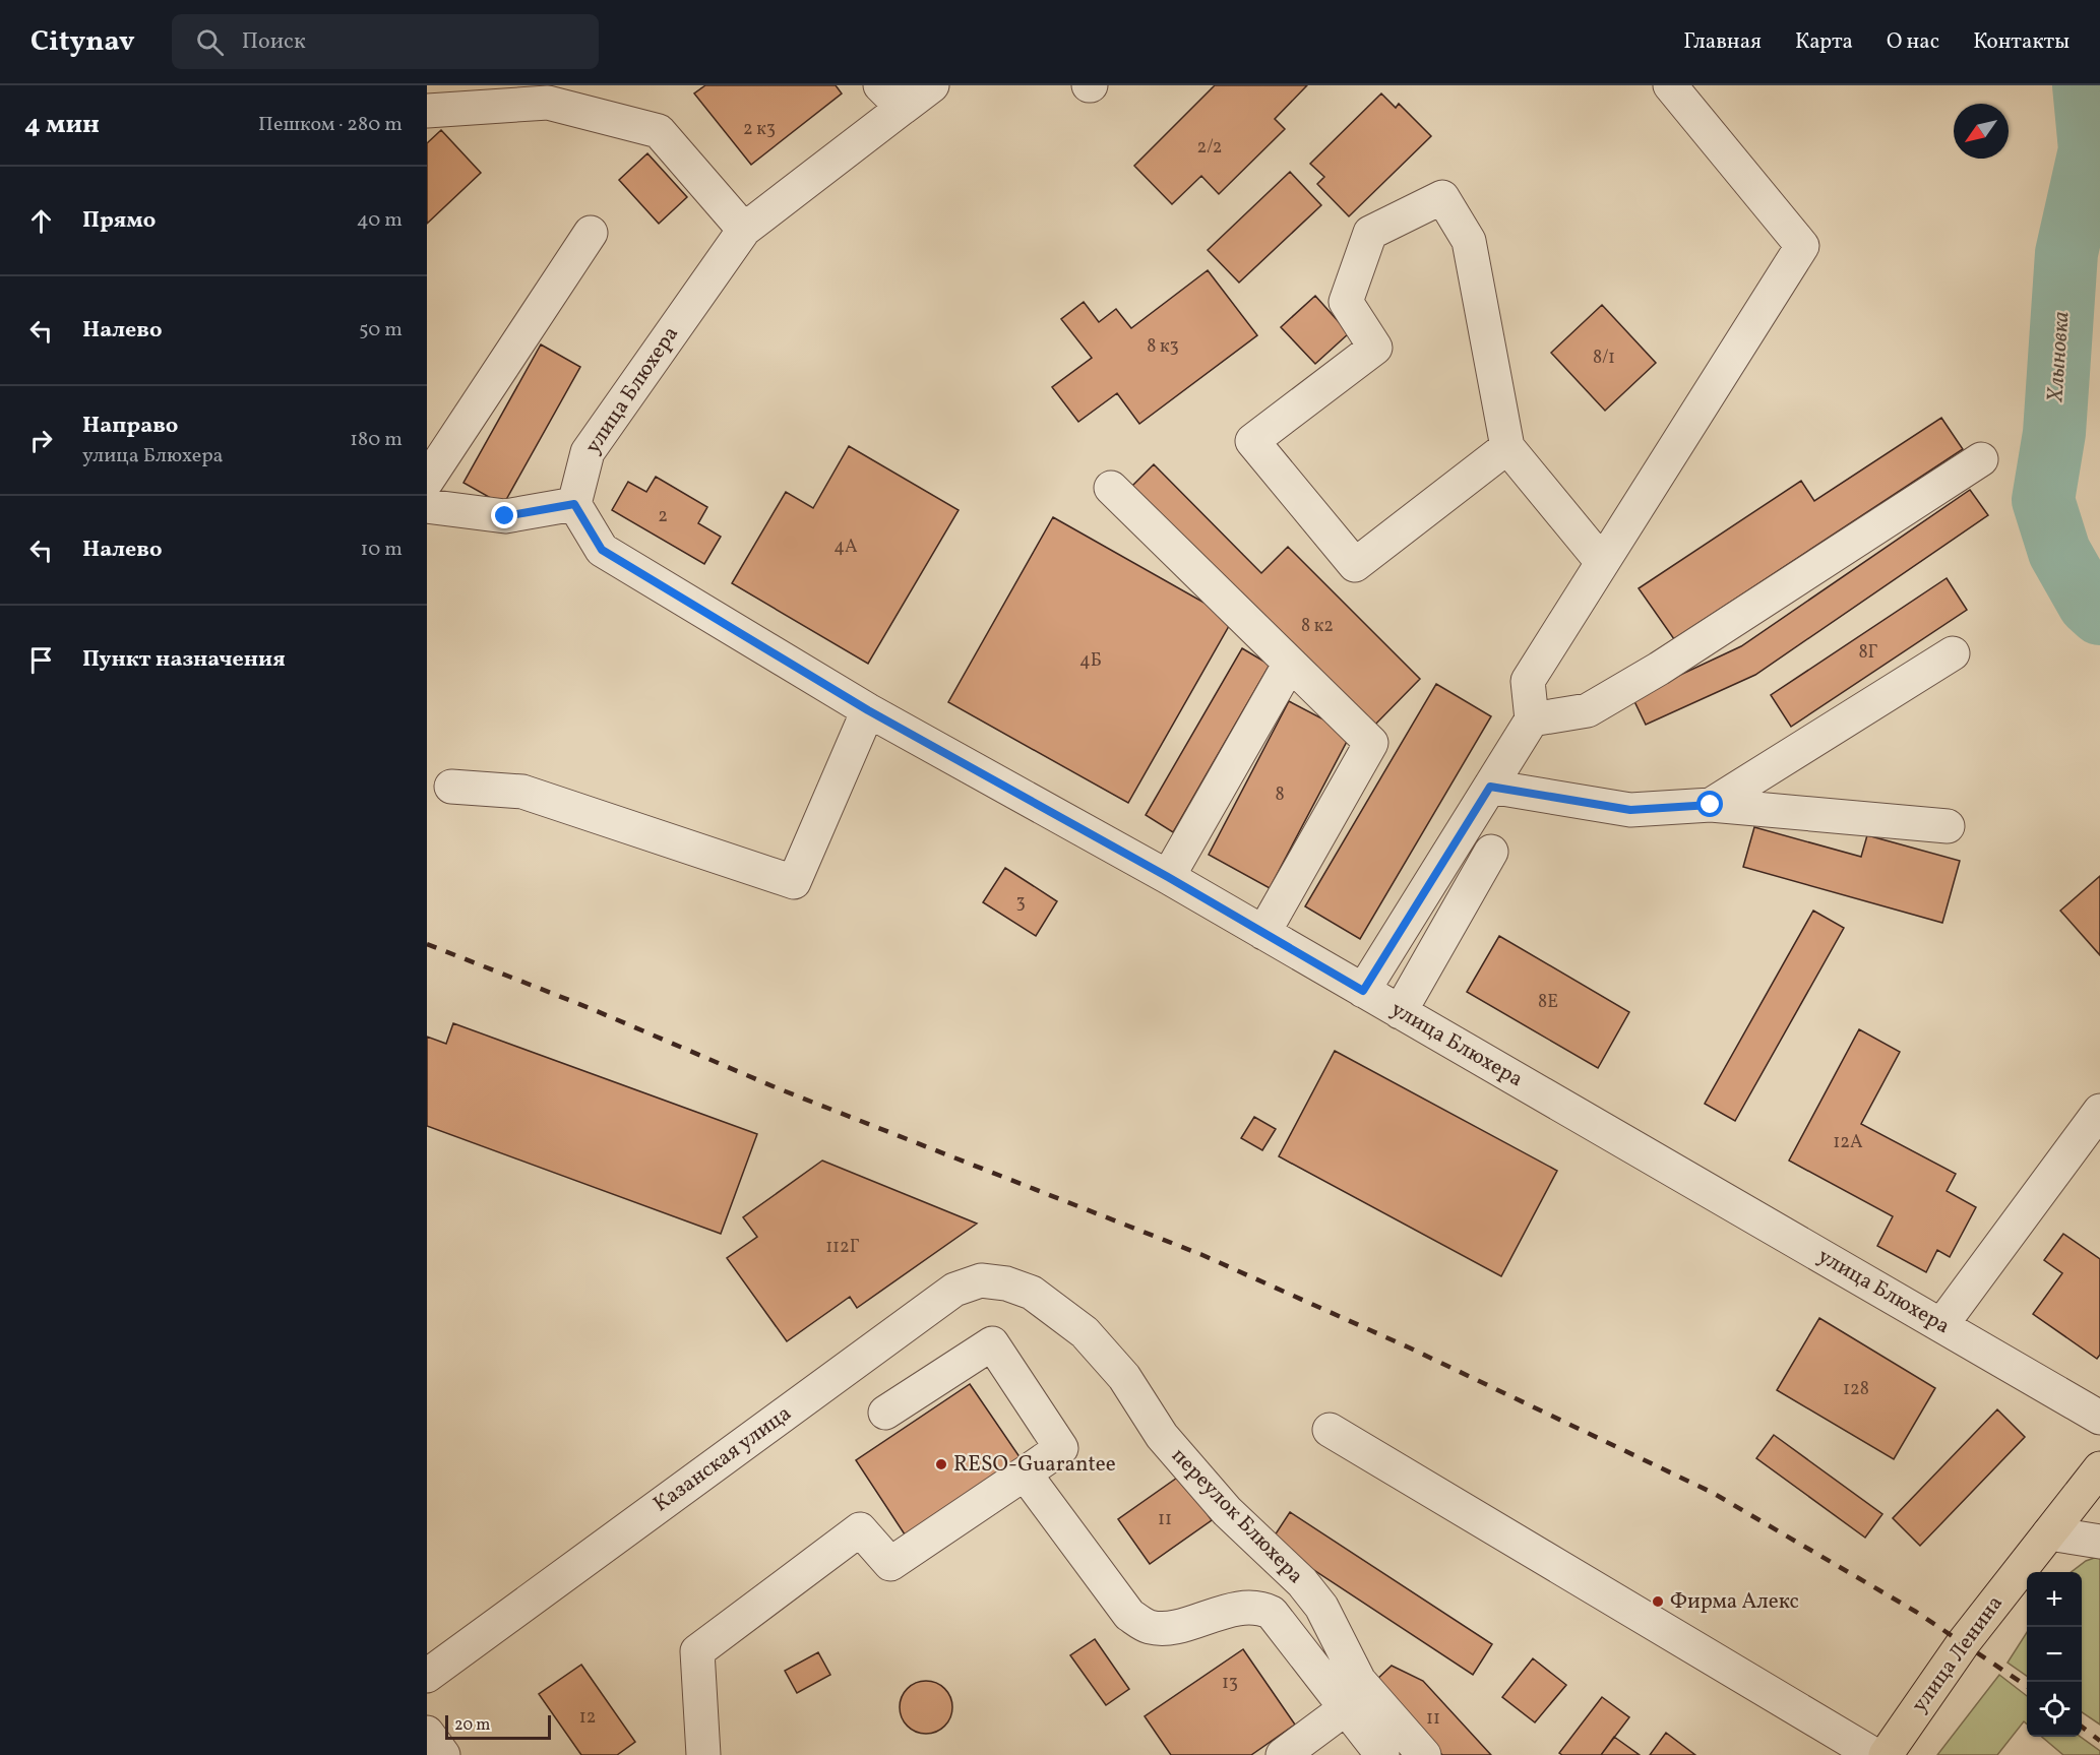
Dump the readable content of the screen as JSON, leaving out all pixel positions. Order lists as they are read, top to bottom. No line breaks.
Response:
{"streets":{"main road":["улица Ленина"],"street":["улица Блюхера","Казанская улица","переулок Блюхера"]},"crossings":[["Казанская улица","переулок Блюхера"]],"water":["Хлыновка"],"places":["RESO-Guarantee","Фирма Алекс"],"house_numbers":["2 к3","2/2","8 к3","8/1","2","4А","8 к2","8Г","4Б","8","3","8Е","12А","112Г","128","11","13","12","11"],"scale_bar":"20 m","north":"bottom left","page":{"header":"Citynav","search":"Поиск","nav":["Главная","Карта","О нас","Контакты"],"heading":["4 мин","Пешком · 280 m"],"list":[["Прямо","40 m"],["Налево","50 m"],["Направо","улица Блюхера","180 m"],["Налево","10 m"],"Пункт назначения"],"map_buttons":["+","−"],"scale":"20 m"}}
